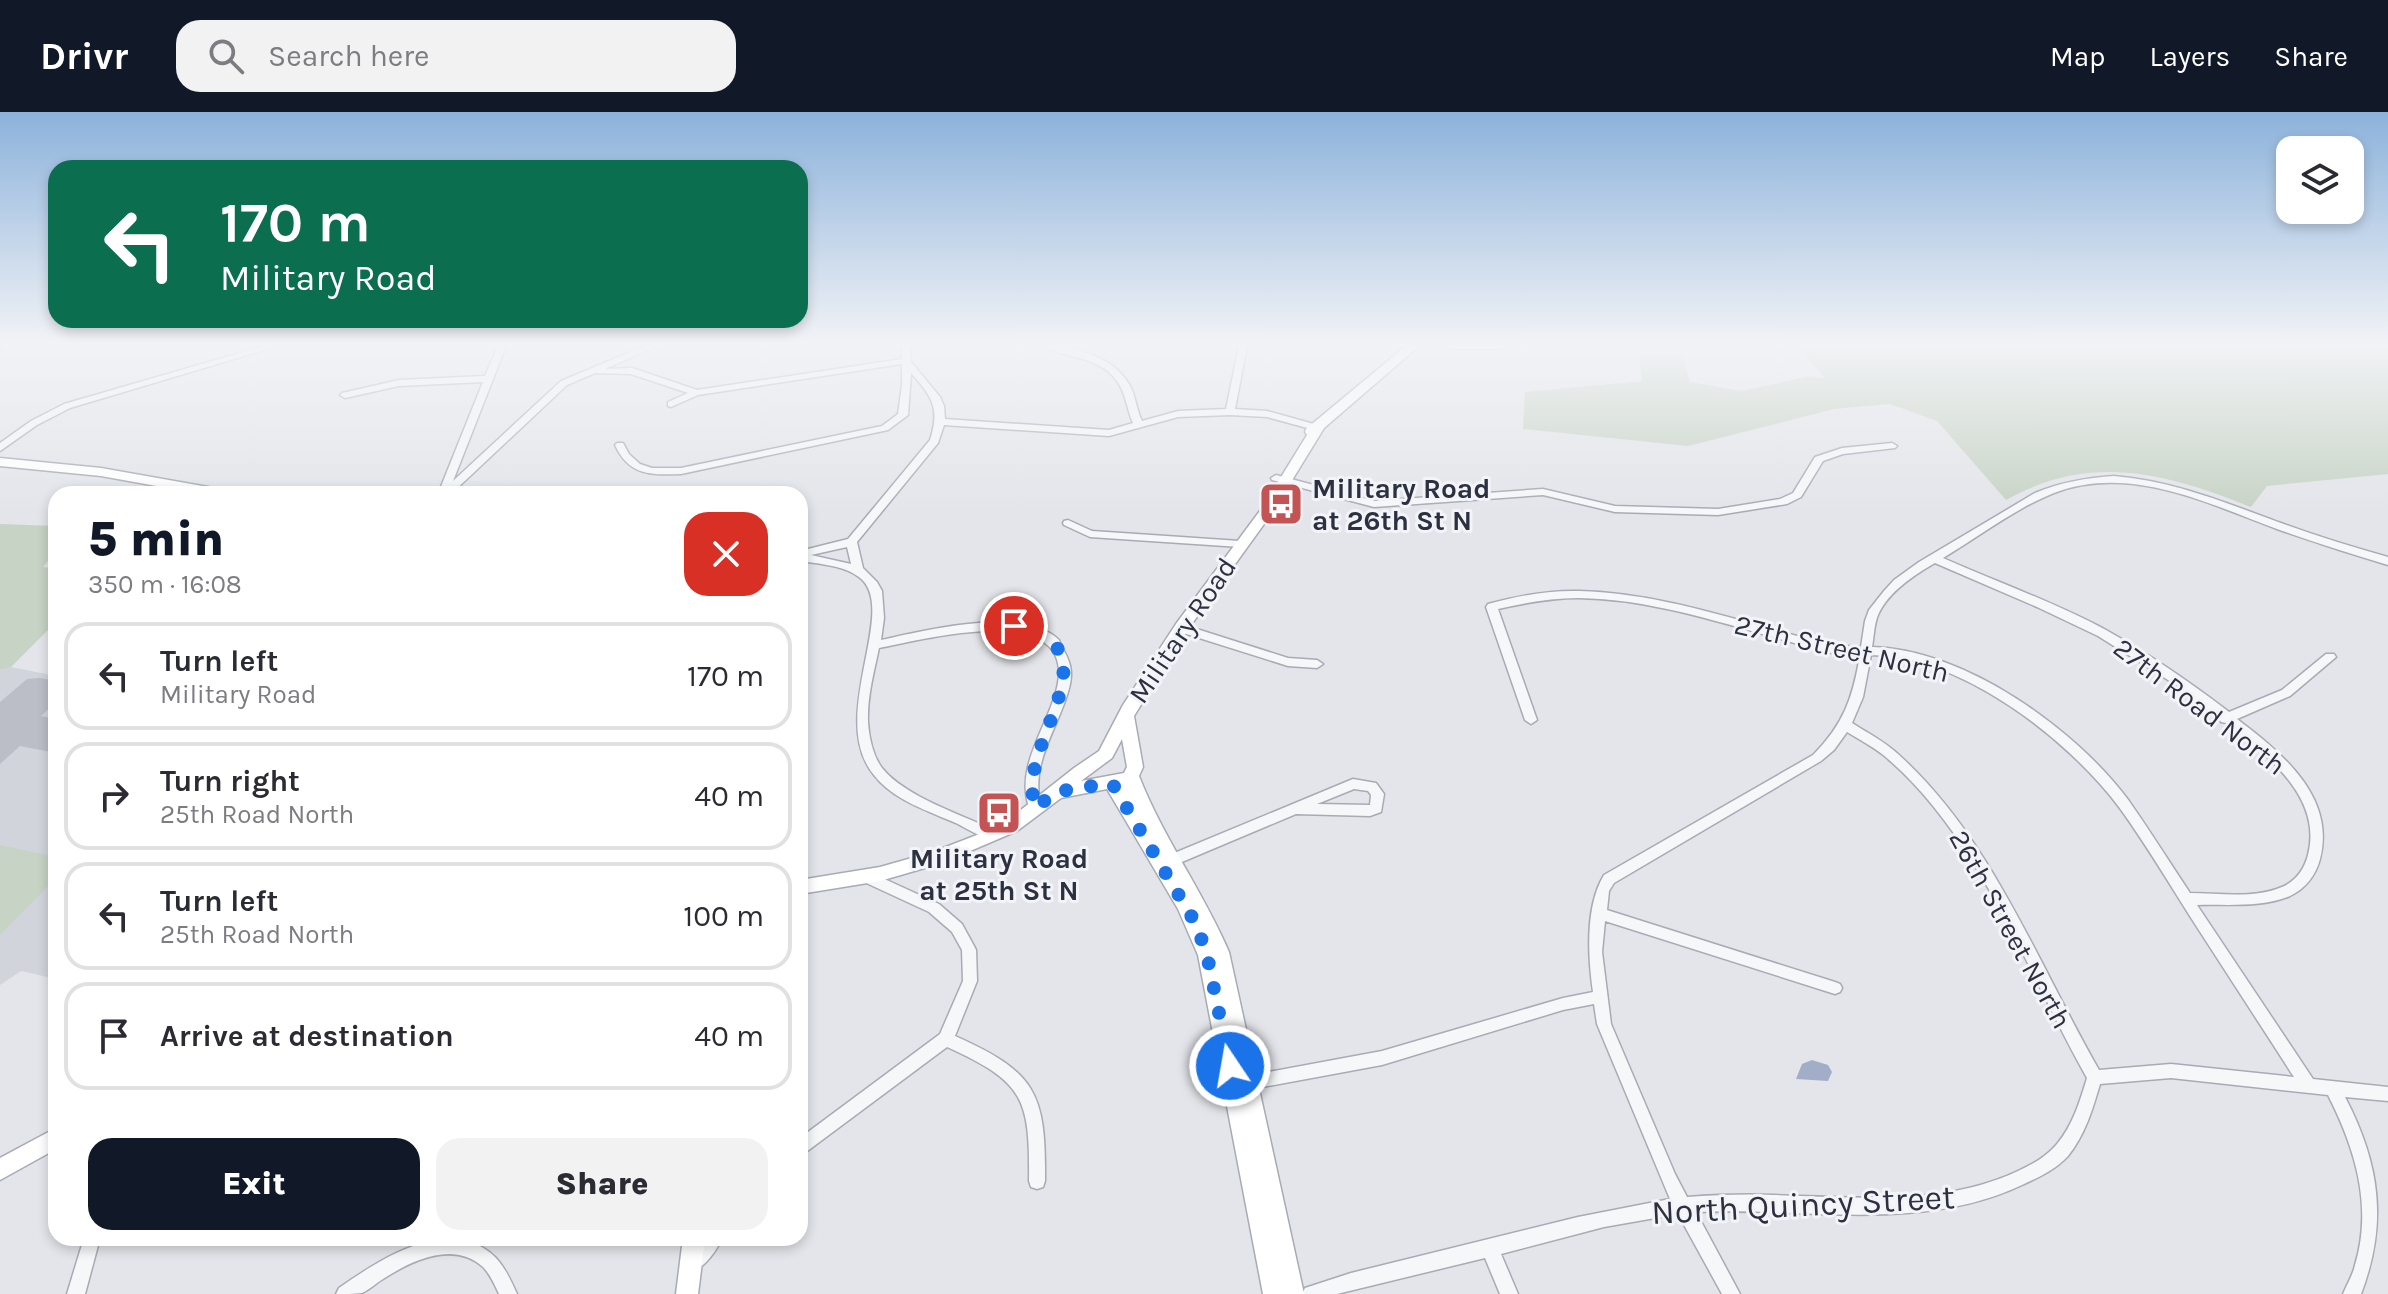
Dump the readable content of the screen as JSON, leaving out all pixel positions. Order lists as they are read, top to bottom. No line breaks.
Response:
{"streets":{"main road":["Military Road"],"street":["27th Street North","27th Road North","26th Street North","North Quincy Street"]},"crossings":[["27th Street North","27th Road North"],["26th Street North","North Quincy Street"]],"places":{"bus stop":["Military Road at 26th St N","Military Road at 25th St N"]},"page":{"header":"Drivr","search":"Search here","nav":["Map","Layers","Share"],"turn":["170 m","Military Road"],"heading":["5 min","350 m · 16:08"],"list":[{"name":"Turn left","note":"Military Road","value":"170 m"},{"name":"Turn right","note":"25th Road North","value":"40 m"},{"name":"Turn left","note":"25th Road North","value":"100 m"},{"name":"Arrive at destination","value":"40 m"}],"buttons":["Exit","Share"]}}
